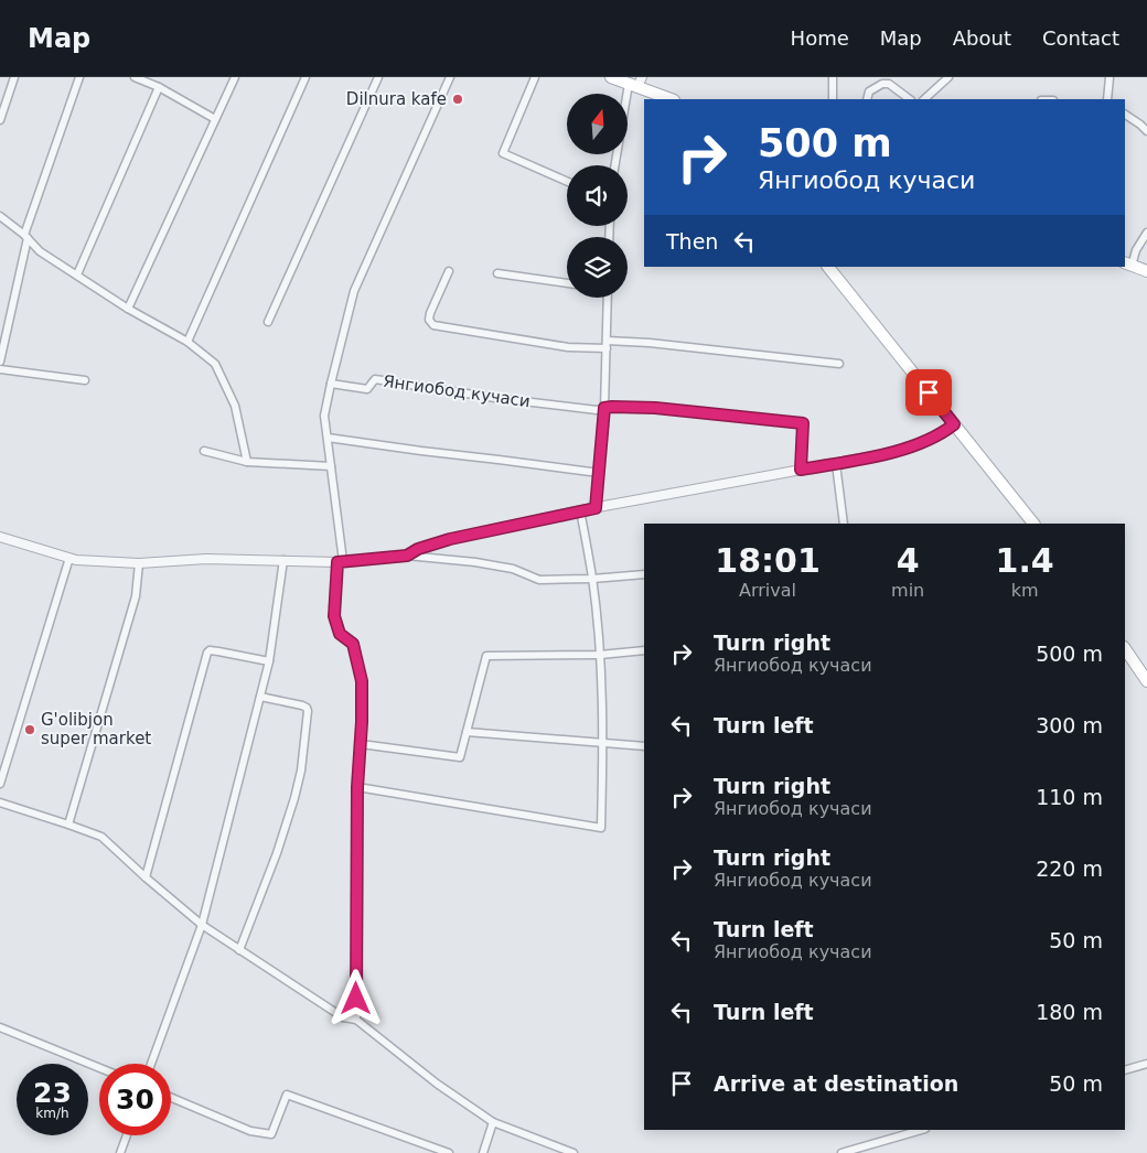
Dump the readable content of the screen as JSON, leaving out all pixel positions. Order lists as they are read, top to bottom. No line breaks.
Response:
{"streets":{"street":["Янгиобод кучаси"]},"places":["Dilnura kafe","G'olibjon super market"],"north":"top","page":{"header":"Map","nav":["Home","Map","About","Contact"],"turn":["500 m","Янгиобод кучаси"],"then":"Then","eta":["18:01","Arrival","4","min","1.4","km"],"list":[{"name":"Turn right","note":"Янгиобод кучаси","value":"500 m"},{"name":"Turn left","value":"300 m"},{"name":"Turn right","note":"Янгиобод кучаси","value":"110 m"},{"name":"Turn right","note":"Янгиобод кучаси","value":"220 m"},{"name":"Turn left","note":"Янгиобод кучаси","value":"50 m"},{"name":"Turn left","value":"180 m"},{"name":"Arrive at destination","value":"50 m"}],"speed":"23 km/h","limit":"30"}}
